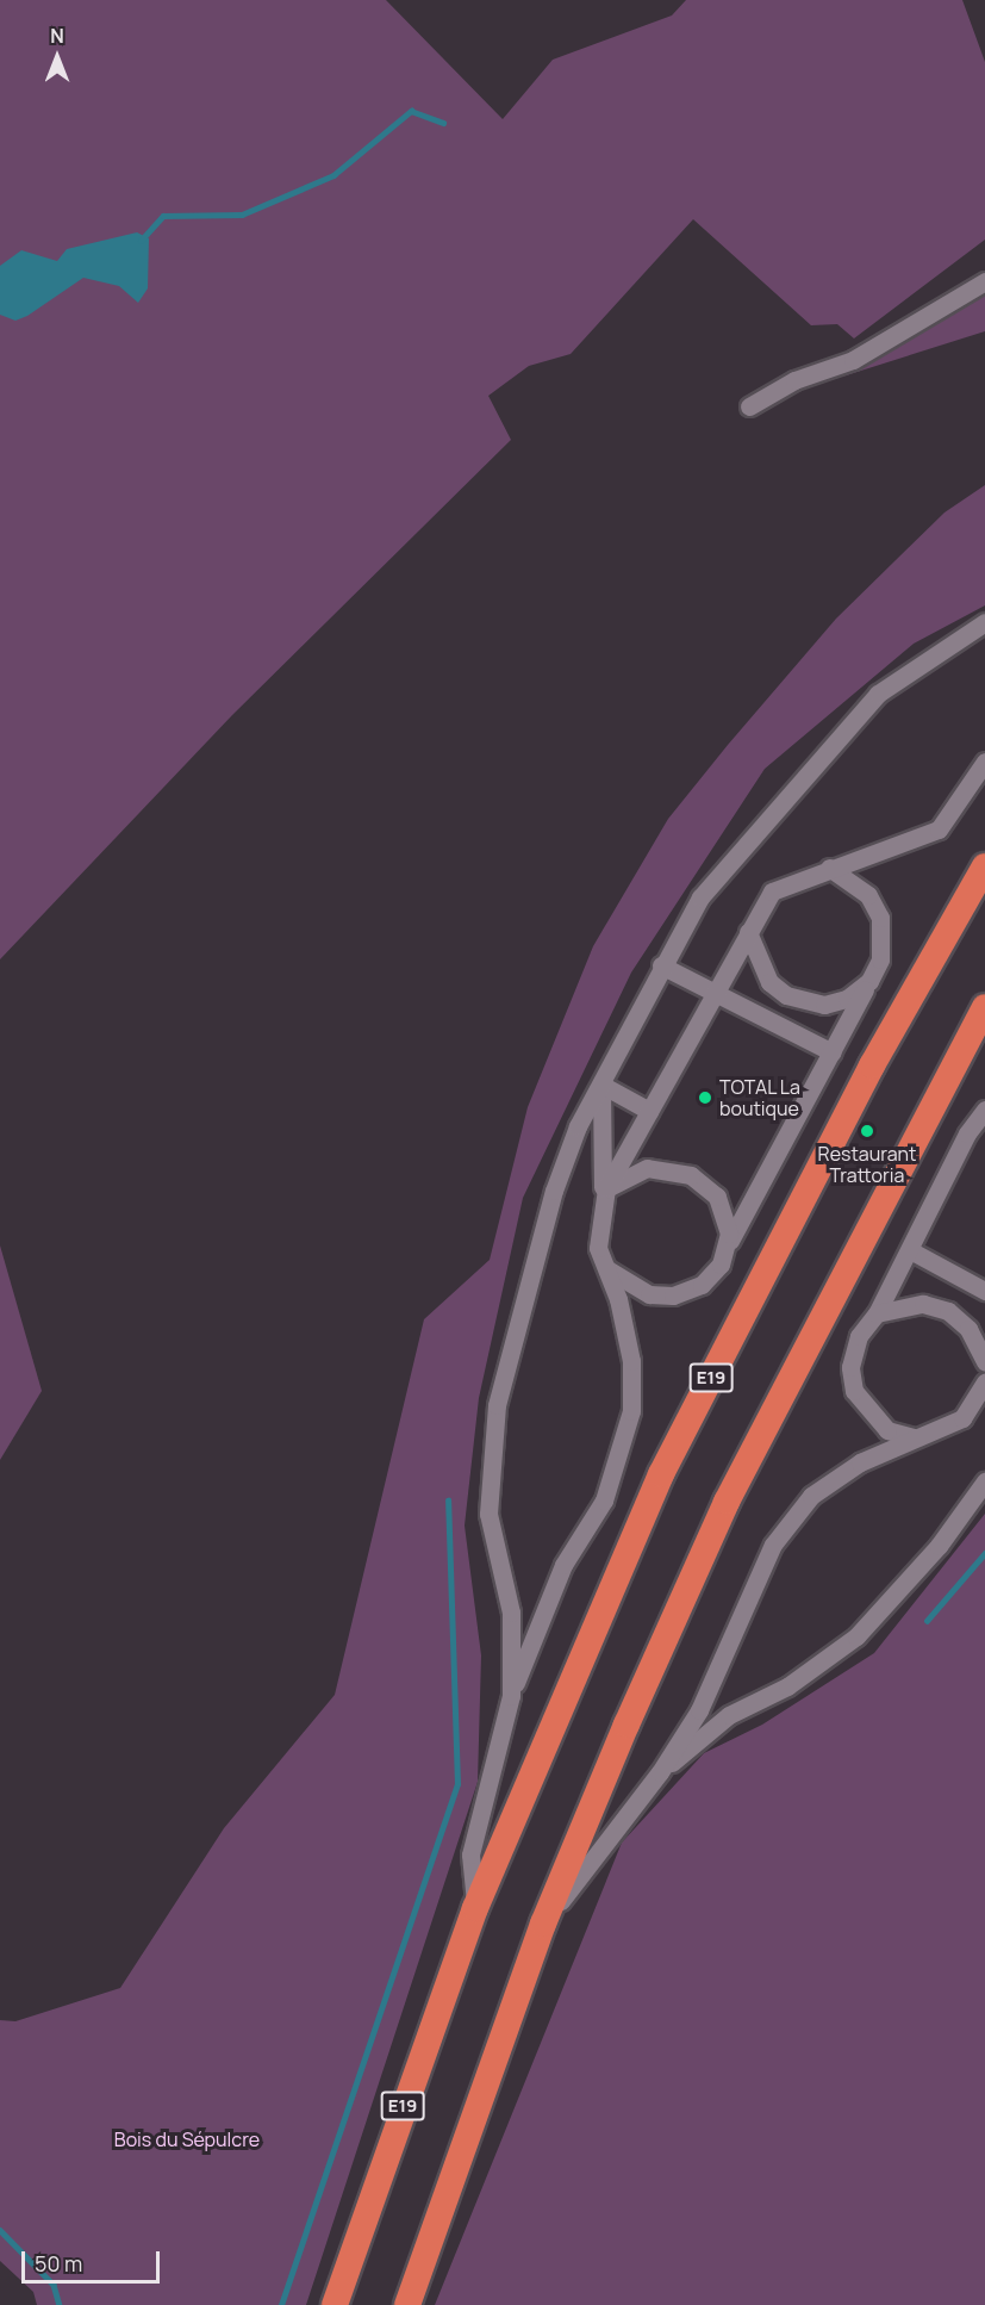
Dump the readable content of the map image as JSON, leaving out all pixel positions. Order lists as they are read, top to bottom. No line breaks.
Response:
{"streets":{"highway":["E19"]},"parks":["Bois du Sépulcre"],"places":["TOTAL La boutique","Restaurant Trattoria"],"scale_bar":"50 m","north":"top"}
